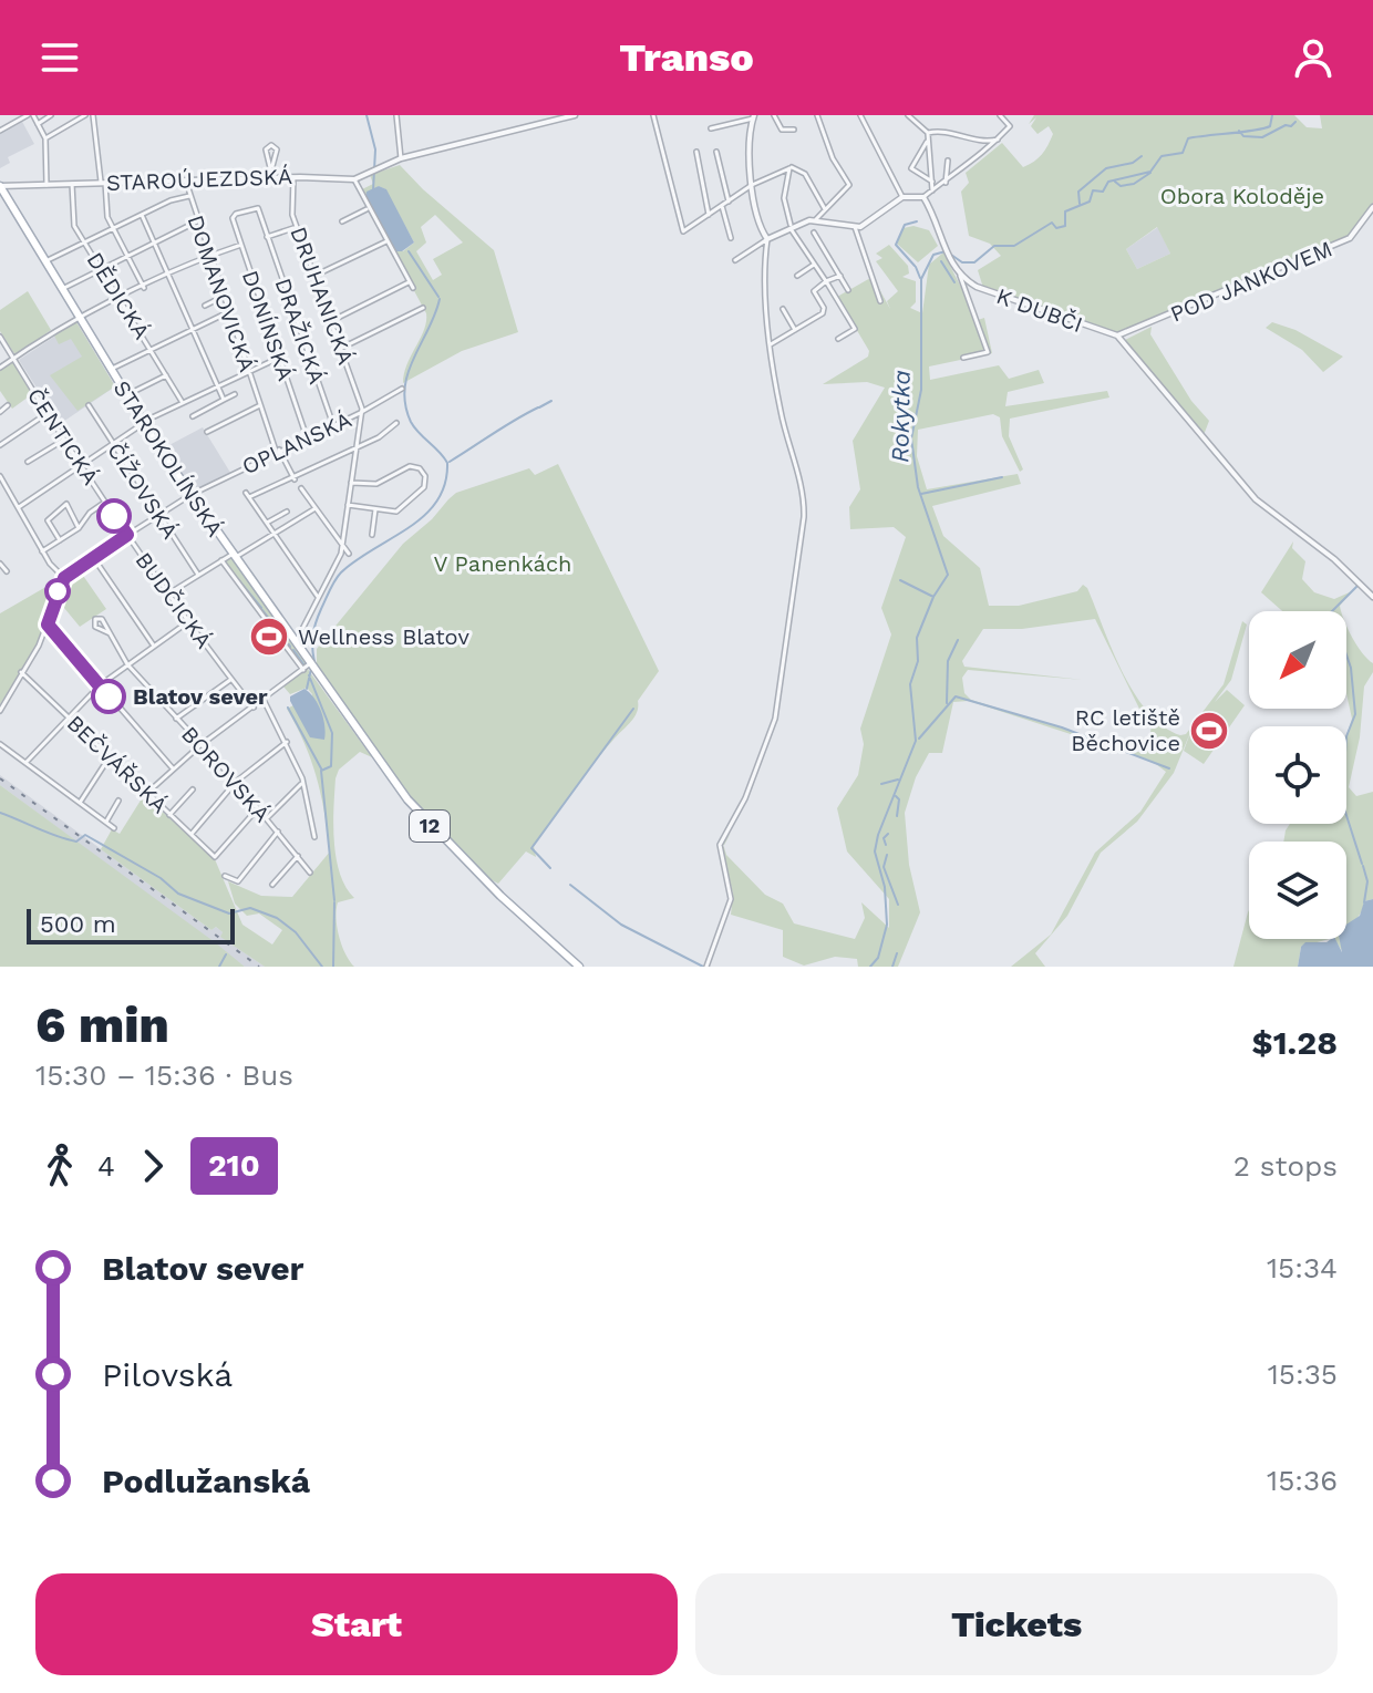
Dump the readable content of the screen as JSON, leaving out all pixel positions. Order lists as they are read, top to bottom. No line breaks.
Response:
{"streets":{"main road":["STAROKOLÍNSKÁ","12"],"street":["STAROÚJEZDSKÁ","POD JANKOVEM","DOMANOVICKÁ","DĚDICKÁ","DRUHANICKÁ","K DUBČI","DONÍNSKÁ","DRAŽICKÁ","ČENTICKÁ","OPLANSKÁ","ČÍŽOVSKÁ","BUDČICKÁ","BEČVÁŘSKÁ","BOROVSKÁ"]},"crossings":[["STAROÚJEZDSKÁ","DOMANOVICKÁ"],["STAROÚJEZDSKÁ","DĚDICKÁ"],["STAROÚJEZDSKÁ","DRUHANICKÁ"],["STAROÚJEZDSKÁ","STAROKOLÍNSKÁ"],["POD JANKOVEM","K DUBČI"],["DOMANOVICKÁ","OPLANSKÁ"],["DRUHANICKÁ","OPLANSKÁ"],["DRUHANICKÁ","STAROKOLÍNSKÁ"],["DONÍNSKÁ","DRAŽICKÁ"],["DONÍNSKÁ","OPLANSKÁ"],["DRAŽICKÁ","OPLANSKÁ"],["ČENTICKÁ","OPLANSKÁ"],["ČENTICKÁ","BUDČICKÁ"],["OPLANSKÁ","STAROKOLÍNSKÁ"],["OPLANSKÁ","ČÍŽOVSKÁ"],["OPLANSKÁ","BUDČICKÁ"],["BEČVÁŘSKÁ","BOROVSKÁ"]],"water":["Rokytka"],"parks":["Obora Koloděje","V Panenkách"],"places":{"sports":["Wellness Blatov","RC letiště Běchovice"],"other":["Blatov sever"]},"lines":["bus line 210"],"scale_bar":"500 m","north":"bottom left","page":{"header":"Transo","scale":"500 m","heading":["6 min","15:30 – 15:36 · Bus","$1.28"],"legs":["4","210","2 stops"],"list":[{"name":"Blatov sever","value":"15:34"},{"name":"Pilovská","value":"15:35"},{"name":"Podlužanská","value":"15:36"}],"buttons":["Start","Tickets"]}}
